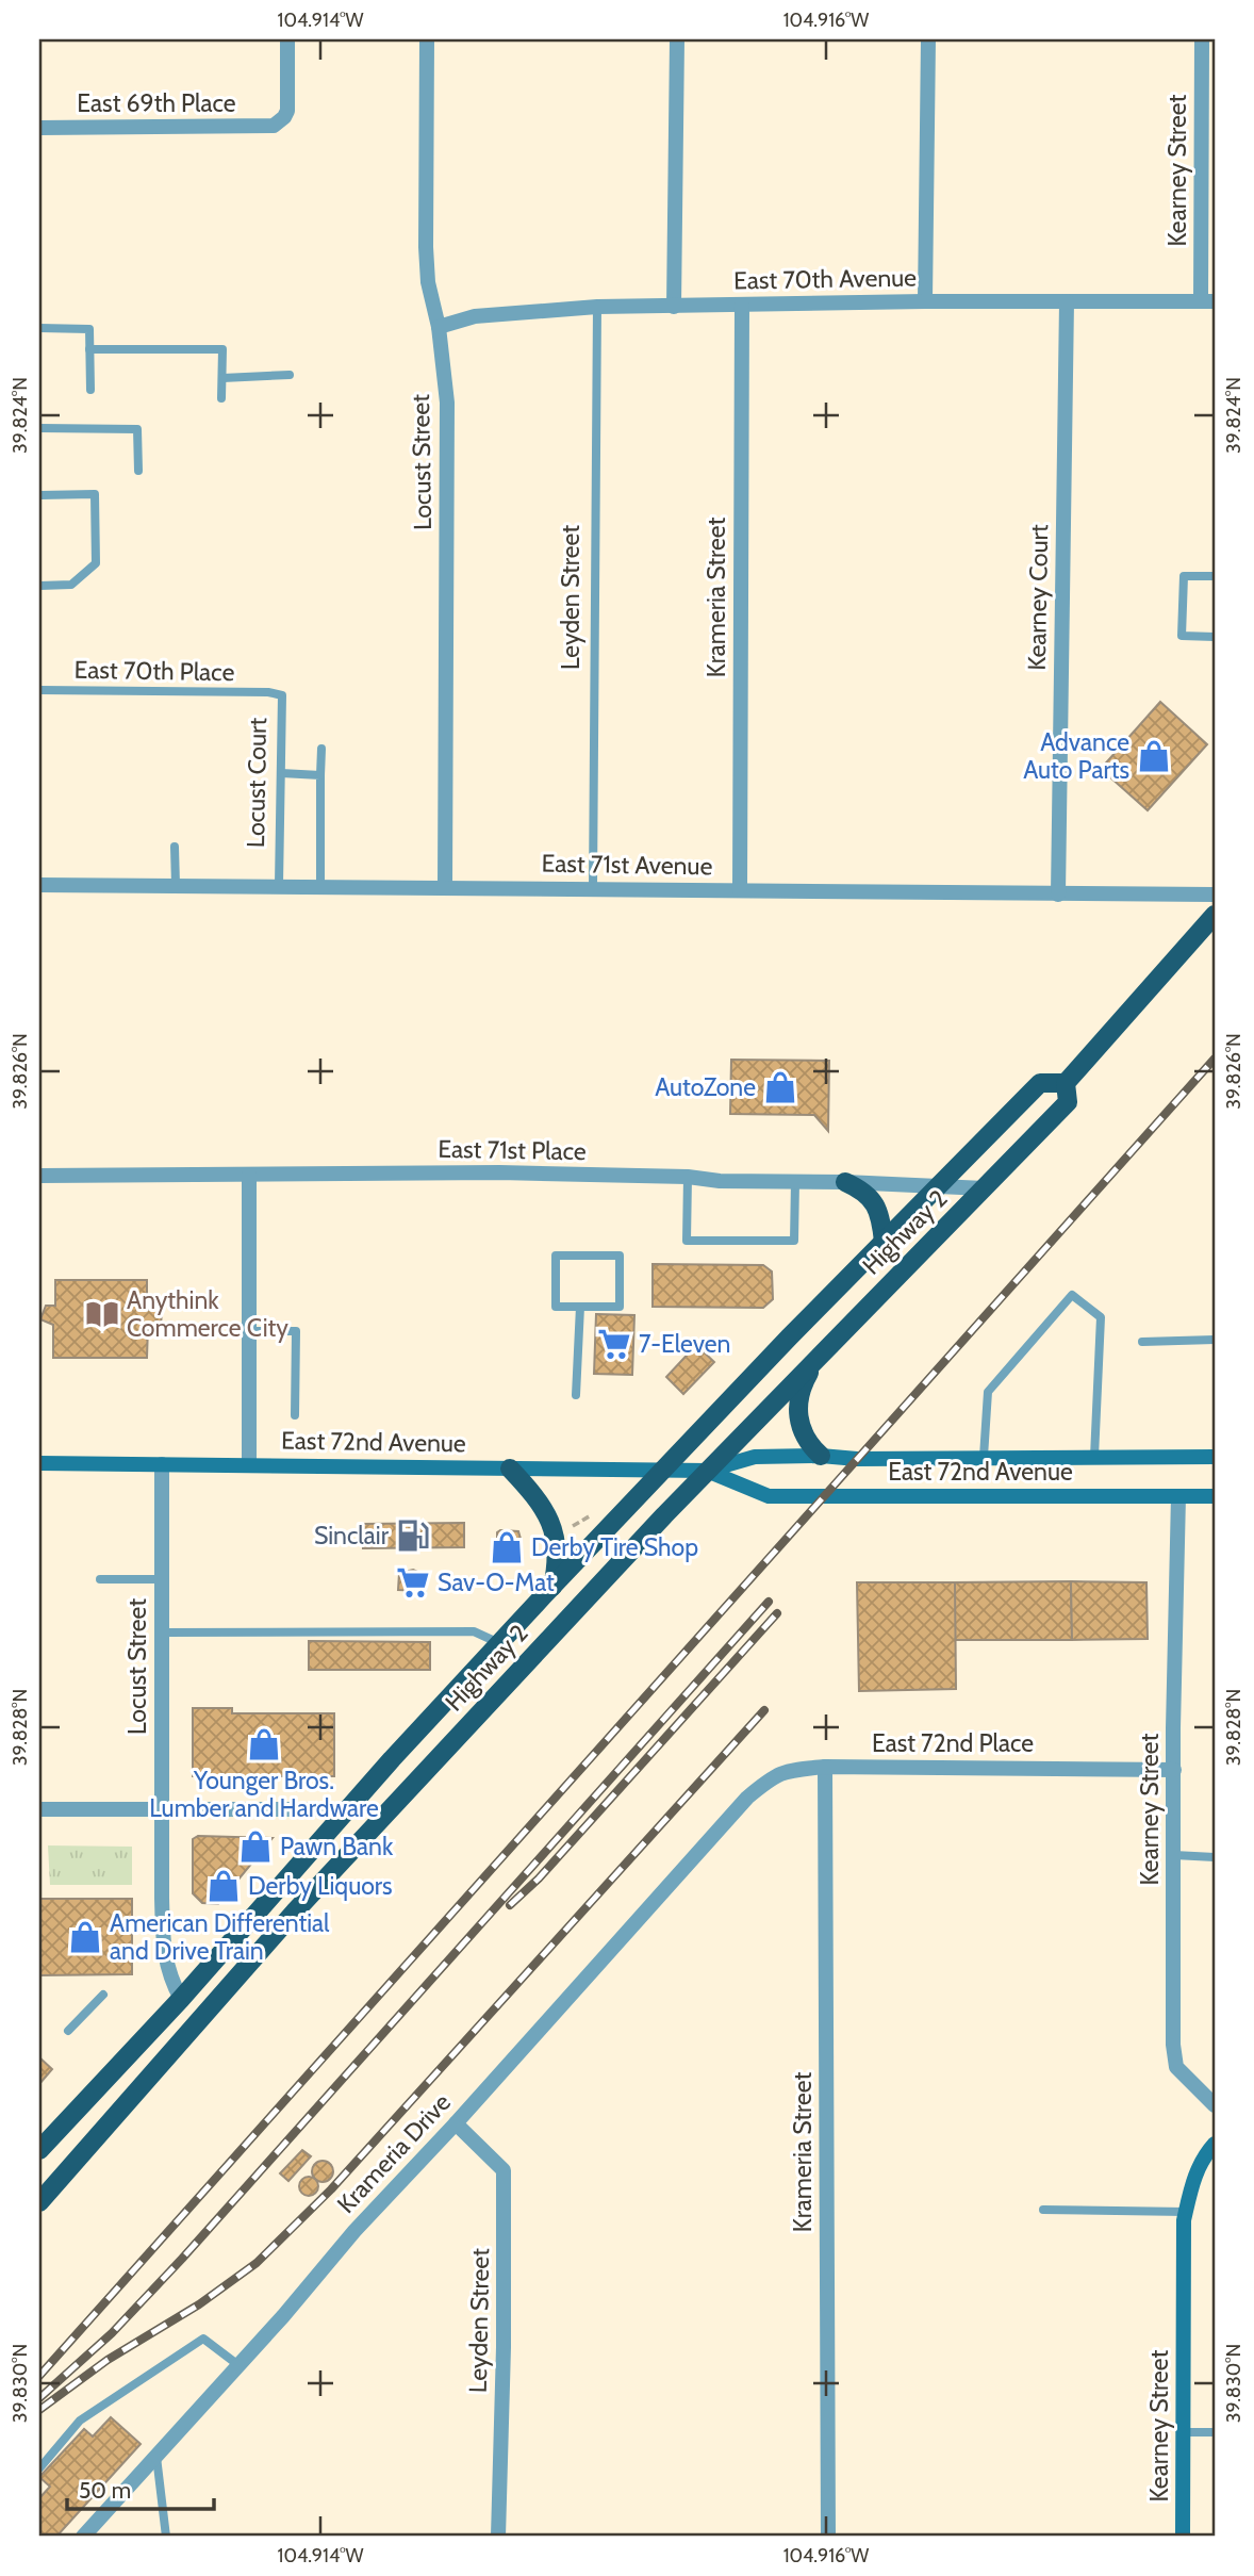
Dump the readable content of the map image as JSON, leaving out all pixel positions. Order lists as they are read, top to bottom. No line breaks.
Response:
{"streets":{"main road":["Kearney Street","Highway 2","East 72nd Avenue"],"street":["East 69th Place","East 70th Avenue","Locust Street","Leyden Street","Krameria Street","Kearney Court","East 71st Avenue","East 71st Place","East 72nd Place","Krameria Drive"],"lane":["East 70th Place","Locust Court"]},"crossings":[["Kearney Street","East 70th Avenue"],["Kearney Street","East 72nd Avenue"],["Kearney Street","East 72nd Place"],["East 70th Avenue","Locust Street"],["East 70th Avenue","Leyden Street"],["East 70th Avenue","Krameria Street"],["East 70th Avenue","Kearney Court"],["Locust Street","East 71st Avenue"],["Locust Street","Highway 2"],["Locust Street","East 72nd Avenue"],["Leyden Street","East 71st Avenue"],["Leyden Street","Krameria Drive"],["Krameria Street","East 71st Avenue"],["Krameria Street","East 72nd Place"],["Kearney Court","East 71st Avenue"],["East 70th Place","Locust Court"],["Locust Court","East 71st Avenue"],["East 71st Place","Highway 2"],["Highway 2","East 72nd Avenue"],["East 72nd Place","Krameria Drive"]],"places":{"shop":["Advance Auto Parts","AutoZone","Derby Tire Shop","Younger Bros. Lumber and Hardware","Pawn Bank","Derby Liquors","American Differential and Drive Train"],"library":["Anythink Commerce City"],"supermarket":["7-Eleven","Sav-O-Mat"],"fuel station":["Sinclair"]},"scale_bar":"50 m","coordinates":["104.914°W","104.916°W","39.824°N","39.826°N","39.828°N","39.830°N"]}
